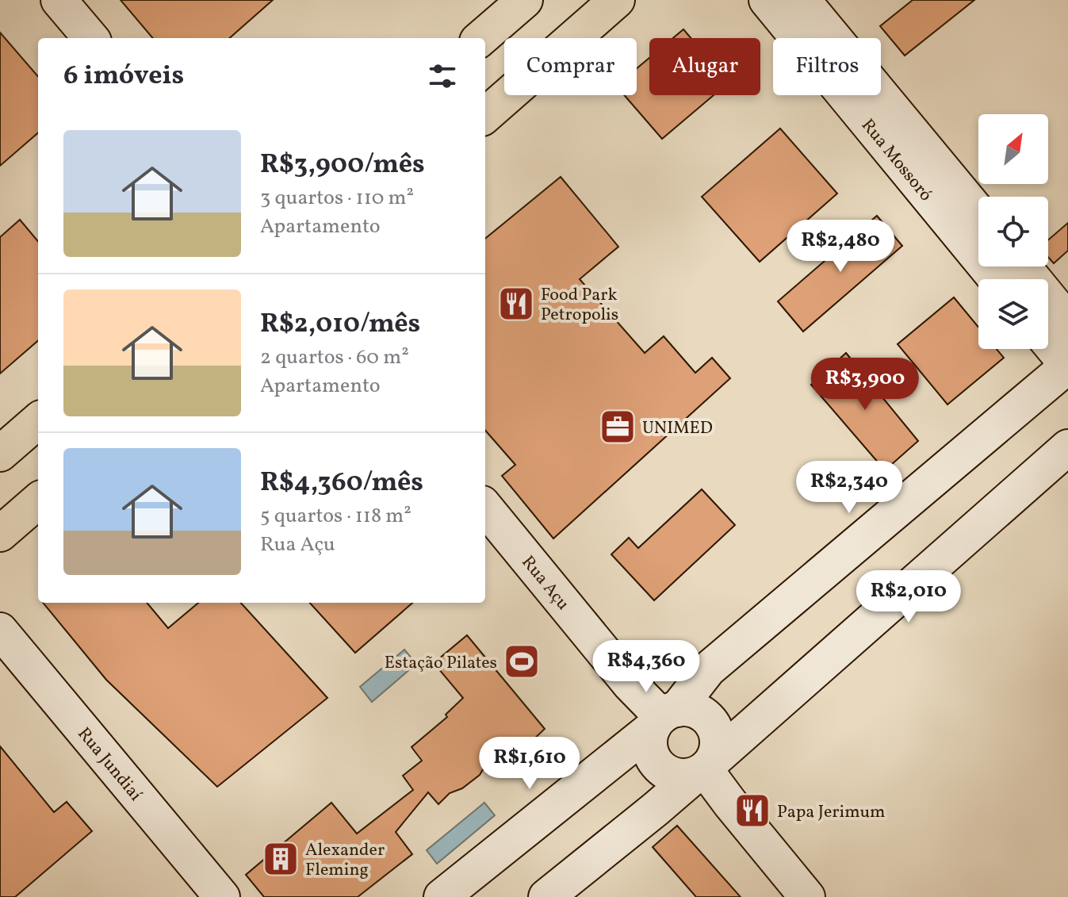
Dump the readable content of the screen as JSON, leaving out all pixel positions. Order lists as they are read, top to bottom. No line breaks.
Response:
{"streets":{"street":["Rua Mossoró","Rua Açu","Rua Jundiaí"]},"places":{"restaurant":["Food Park Petropolis","Papa Jerimum"],"office":["UNIMED"],"sports":["Estação Pilates"],"building":["Alexander Fleming"]},"north":"top right","page":{"chip":["Comprar","Alugar","Filtros"],"heading":"6 imóveis","list":[{"name":"R$3,900/mês","note":"3 quartos · 110 m² · Apartamento"},{"name":"R$2,010/mês","note":"2 quartos · 60 m² · Apartamento"},{"name":"R$4,360/mês","note":"5 quartos · 118 m² · Rua Açu"}],"price":["R$2,480","R$3,900","R$2,340","R$2,010","R$4,360","R$1,610"]}}
